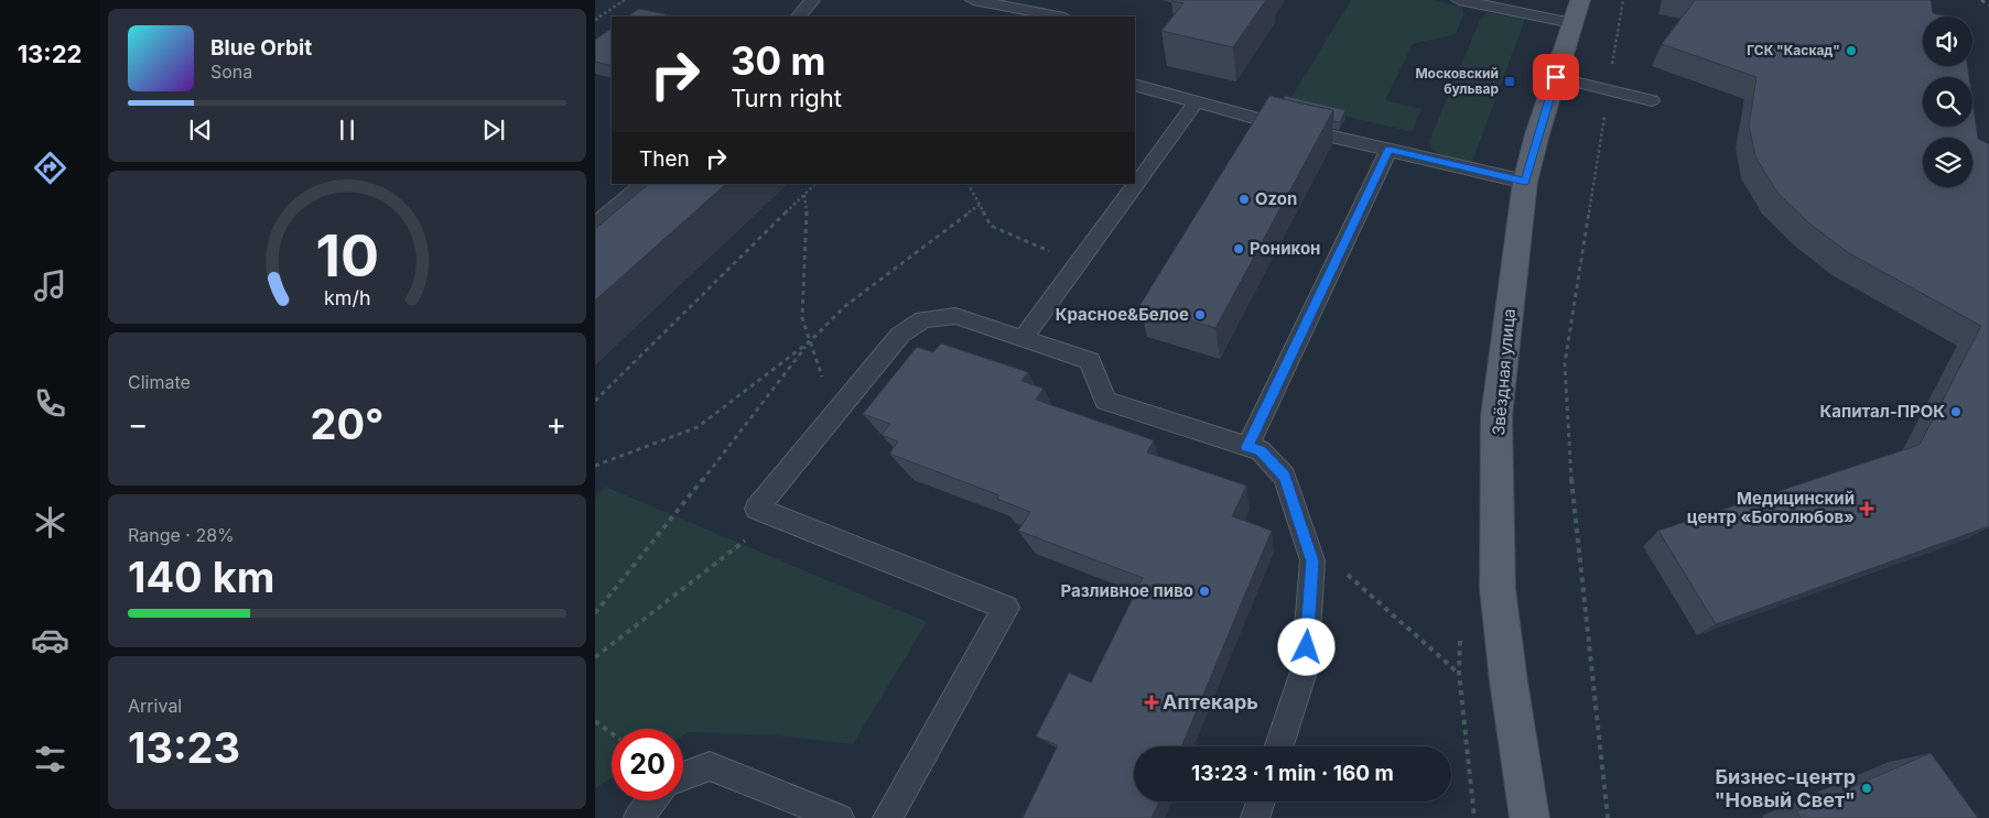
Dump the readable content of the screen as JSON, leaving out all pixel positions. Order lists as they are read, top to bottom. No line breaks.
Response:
{"streets":{"main road":["Звёздная улица"]},"places":{"other":["ГСК \"Каскад\"","Ozon","Роникон","Красное&Белое","Капитал-ПРОК","Разливное пиво","Бизнес-центр \"Новый Свет\""],"transit":["Московский бульвар"],"health":["Медицинский центр «Боголюбов»","Аптекарь"]},"page":{"tabs":"13:22","turn":["30 m","Turn right"],"song":["Blue Orbit","Sona"],"then":"Then","tile":["Climate",["Range · 28%","140 km"],["Arrival","13:23"]],"heat":["−","20°","+"],"limit":"20","trip":"13:23 · 1 min · 160 m","gauge":["10","km/h"]}}
